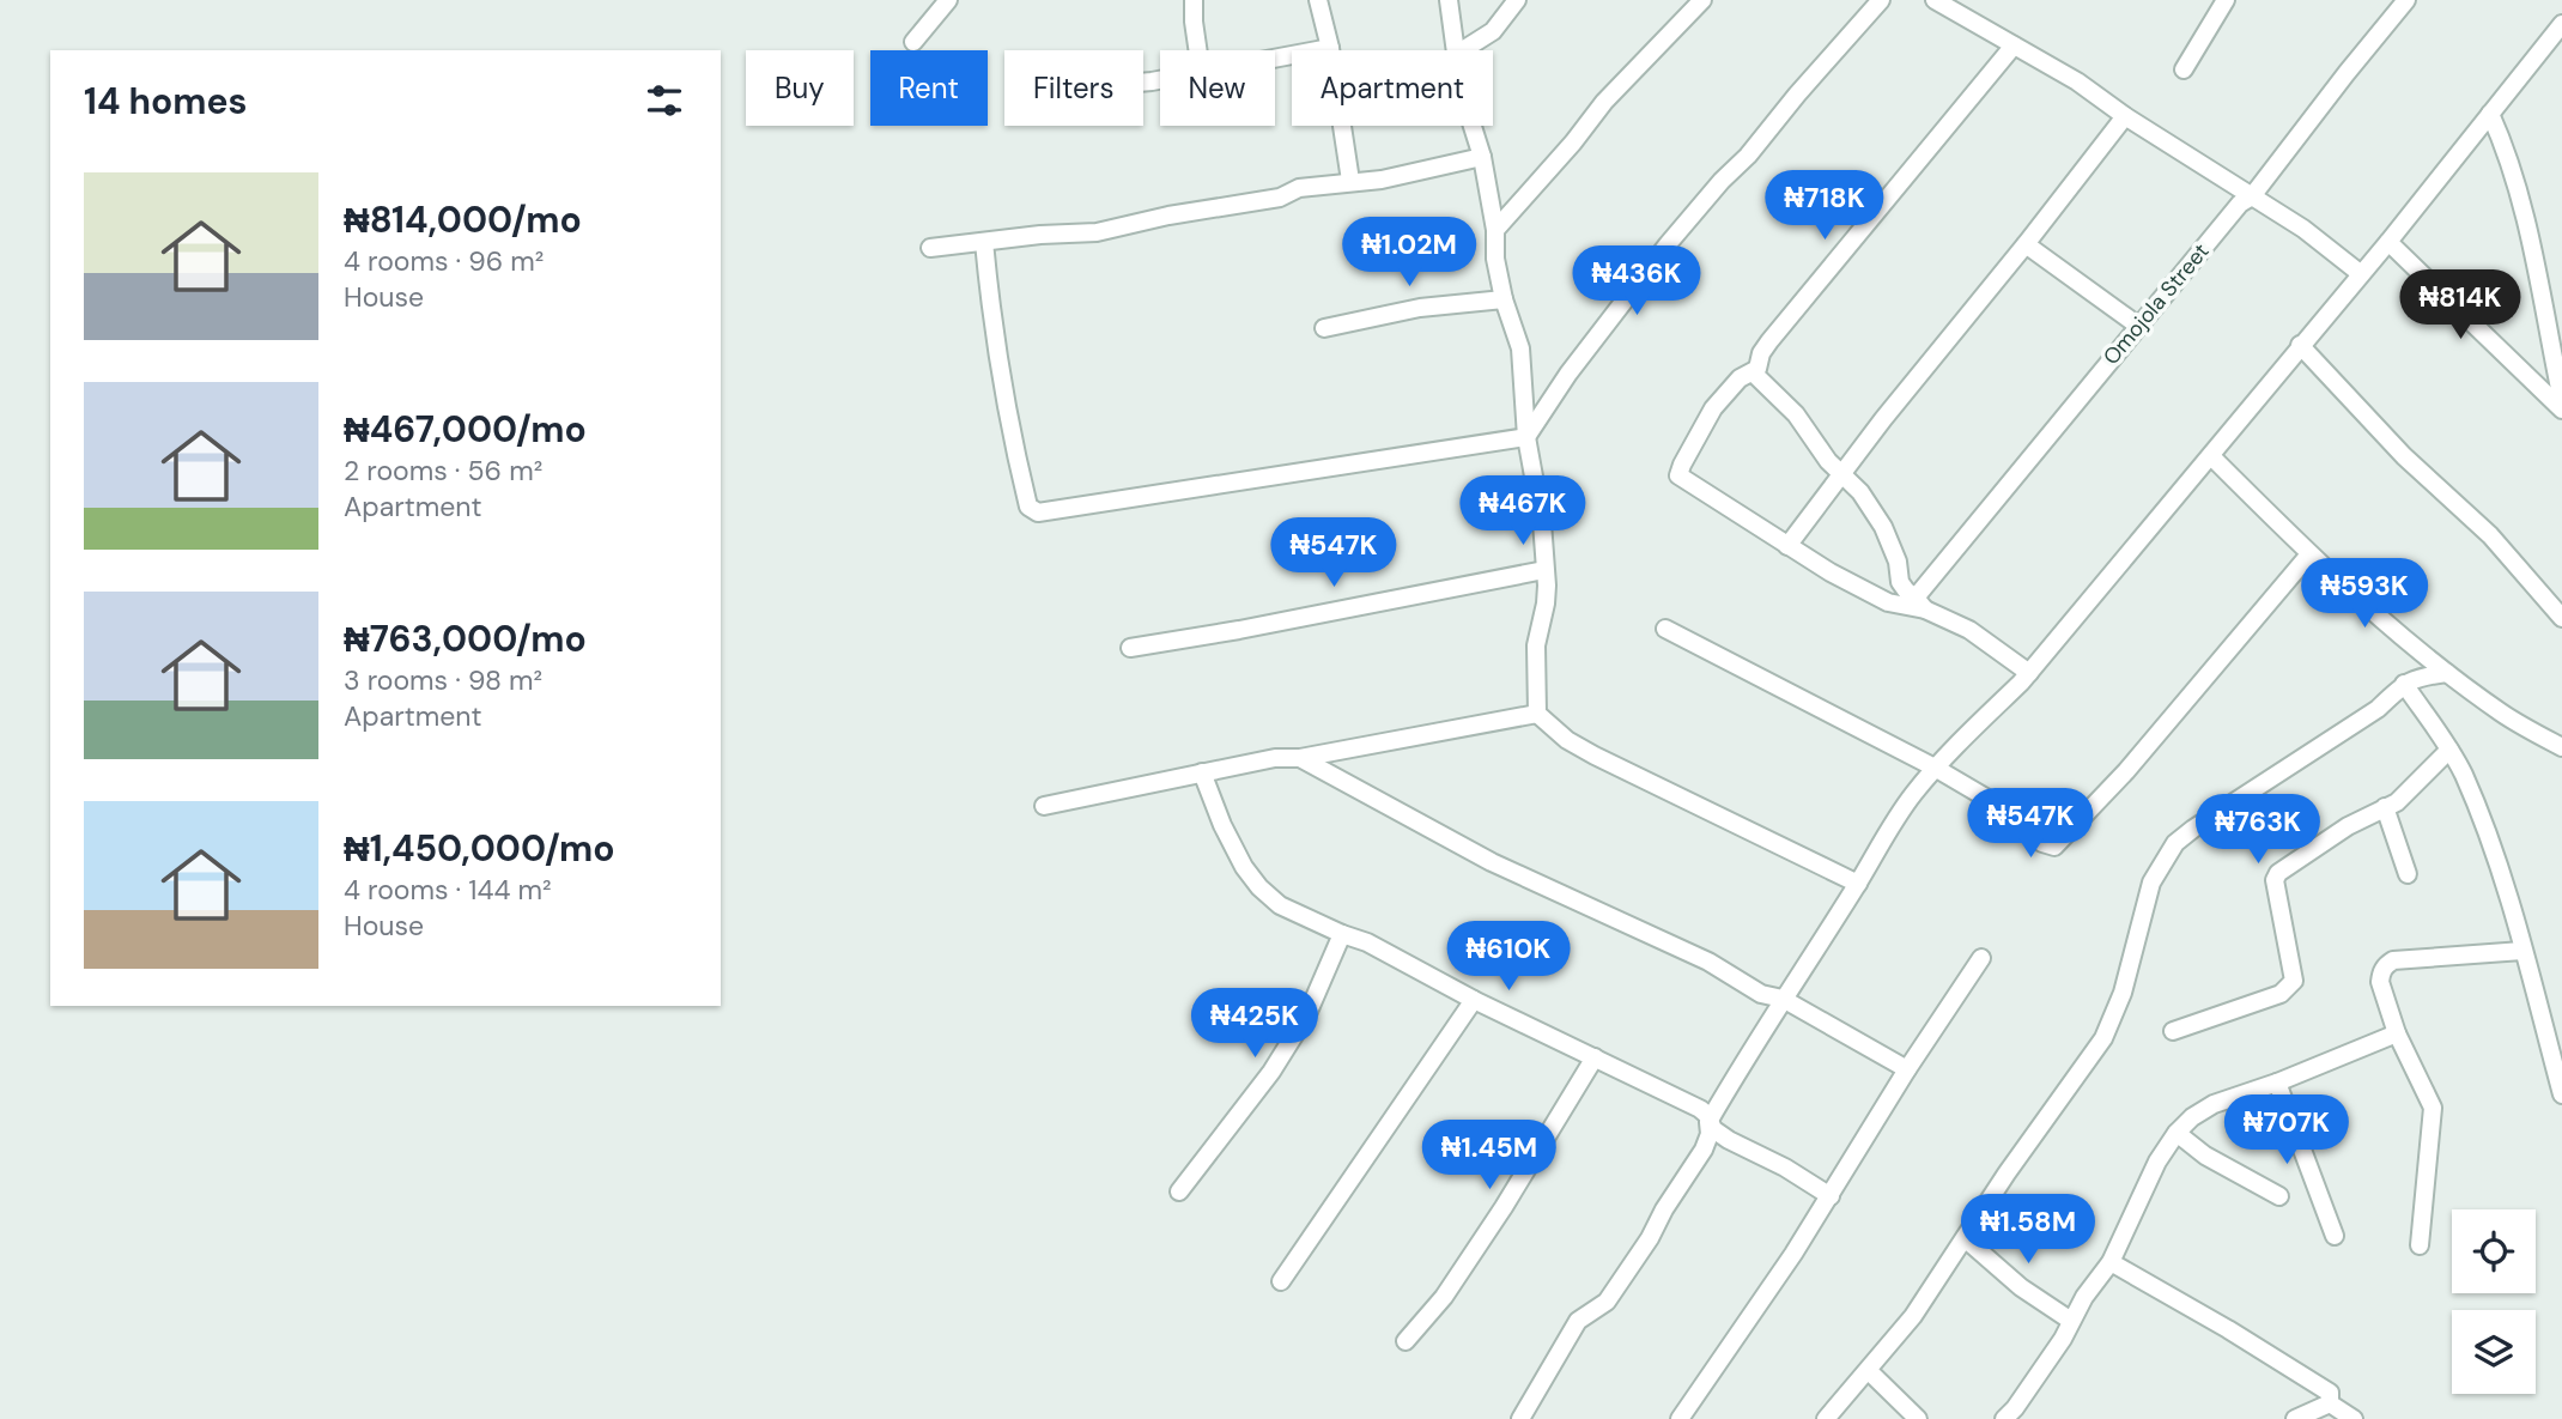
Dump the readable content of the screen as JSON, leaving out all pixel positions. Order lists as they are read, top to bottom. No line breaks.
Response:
{"streets":{"street":["Omojola Street"]},"page":{"chip":["Buy","Rent","Filters","New","Apartment"],"heading":"14 homes","list":[{"name":"₦814,000/mo","note":"4 rooms · 96 m² · House"},{"name":"₦467,000/mo","note":"2 rooms · 56 m² · Apartment"},{"name":"₦763,000/mo","note":"3 rooms · 98 m² · Apartment"},{"name":"₦1,450,000/mo","note":"4 rooms · 144 m² · House"}],"price":["₦718K","₦1.02M","₦436K","₦814K","₦467K","₦547K","₦593K","₦547K","₦763K","₦610K","₦425K","₦707K","₦1.45M","₦1.58M"]}}
